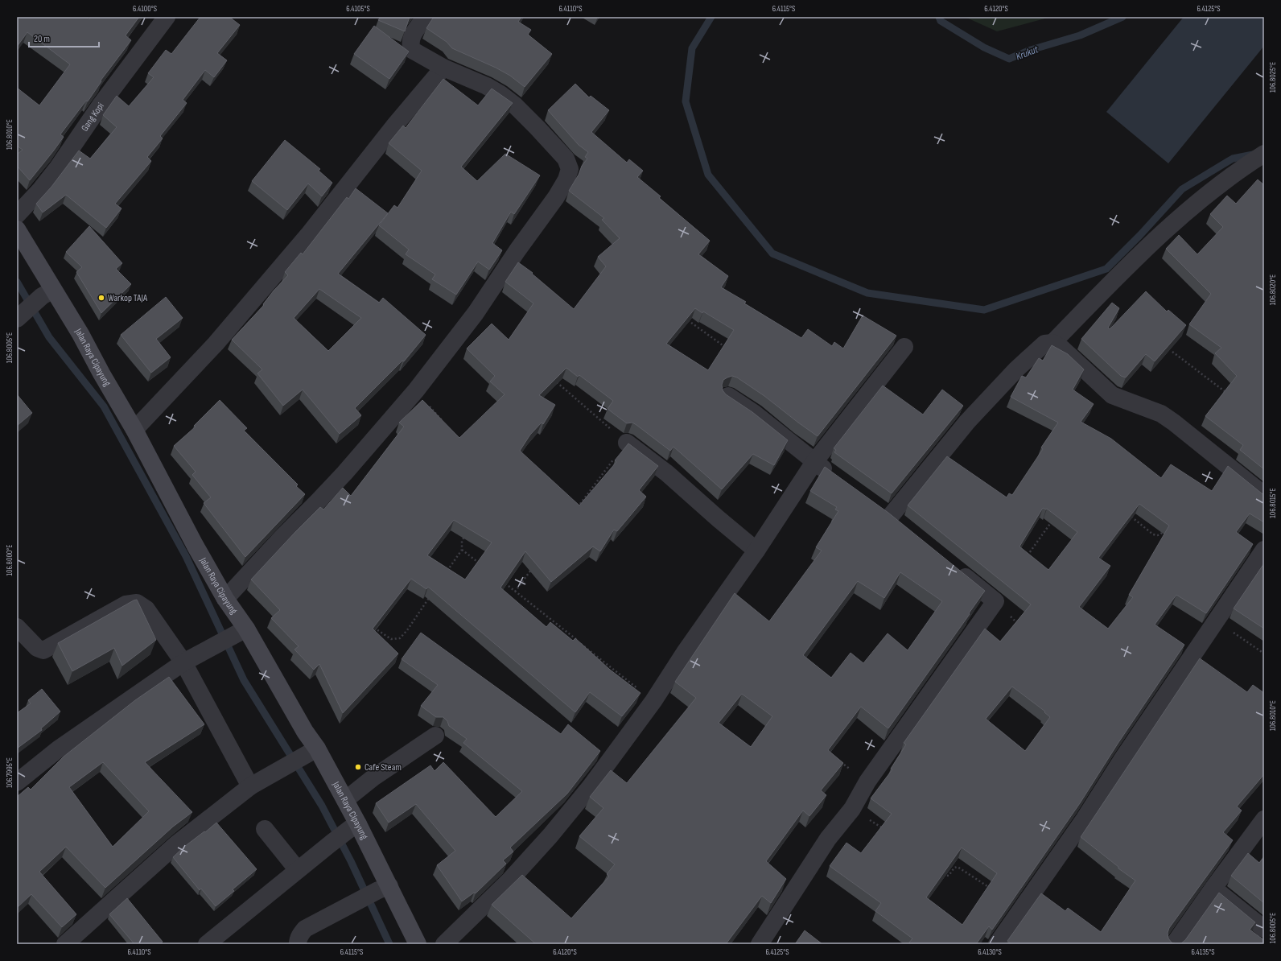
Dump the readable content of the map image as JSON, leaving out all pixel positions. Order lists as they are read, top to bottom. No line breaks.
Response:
{"streets":{"main road":["Jalan Raya Cipayung"],"street":["Gang Kopi"]},"water":["Krukut"],"places":["Warkop TAJA","Cafe Steam"],"scale_bar":"20 m","coordinates":["6.4100°S","6.4105°S","6.4110°S","6.4115°S","6.4120°S","6.4125°S","106.8025°E","106.8010°E","106.8020°E","106.8005°E","106.8015°E","106.8000°E","106.7995°E","6.4130°S","6.4135°S"]}
